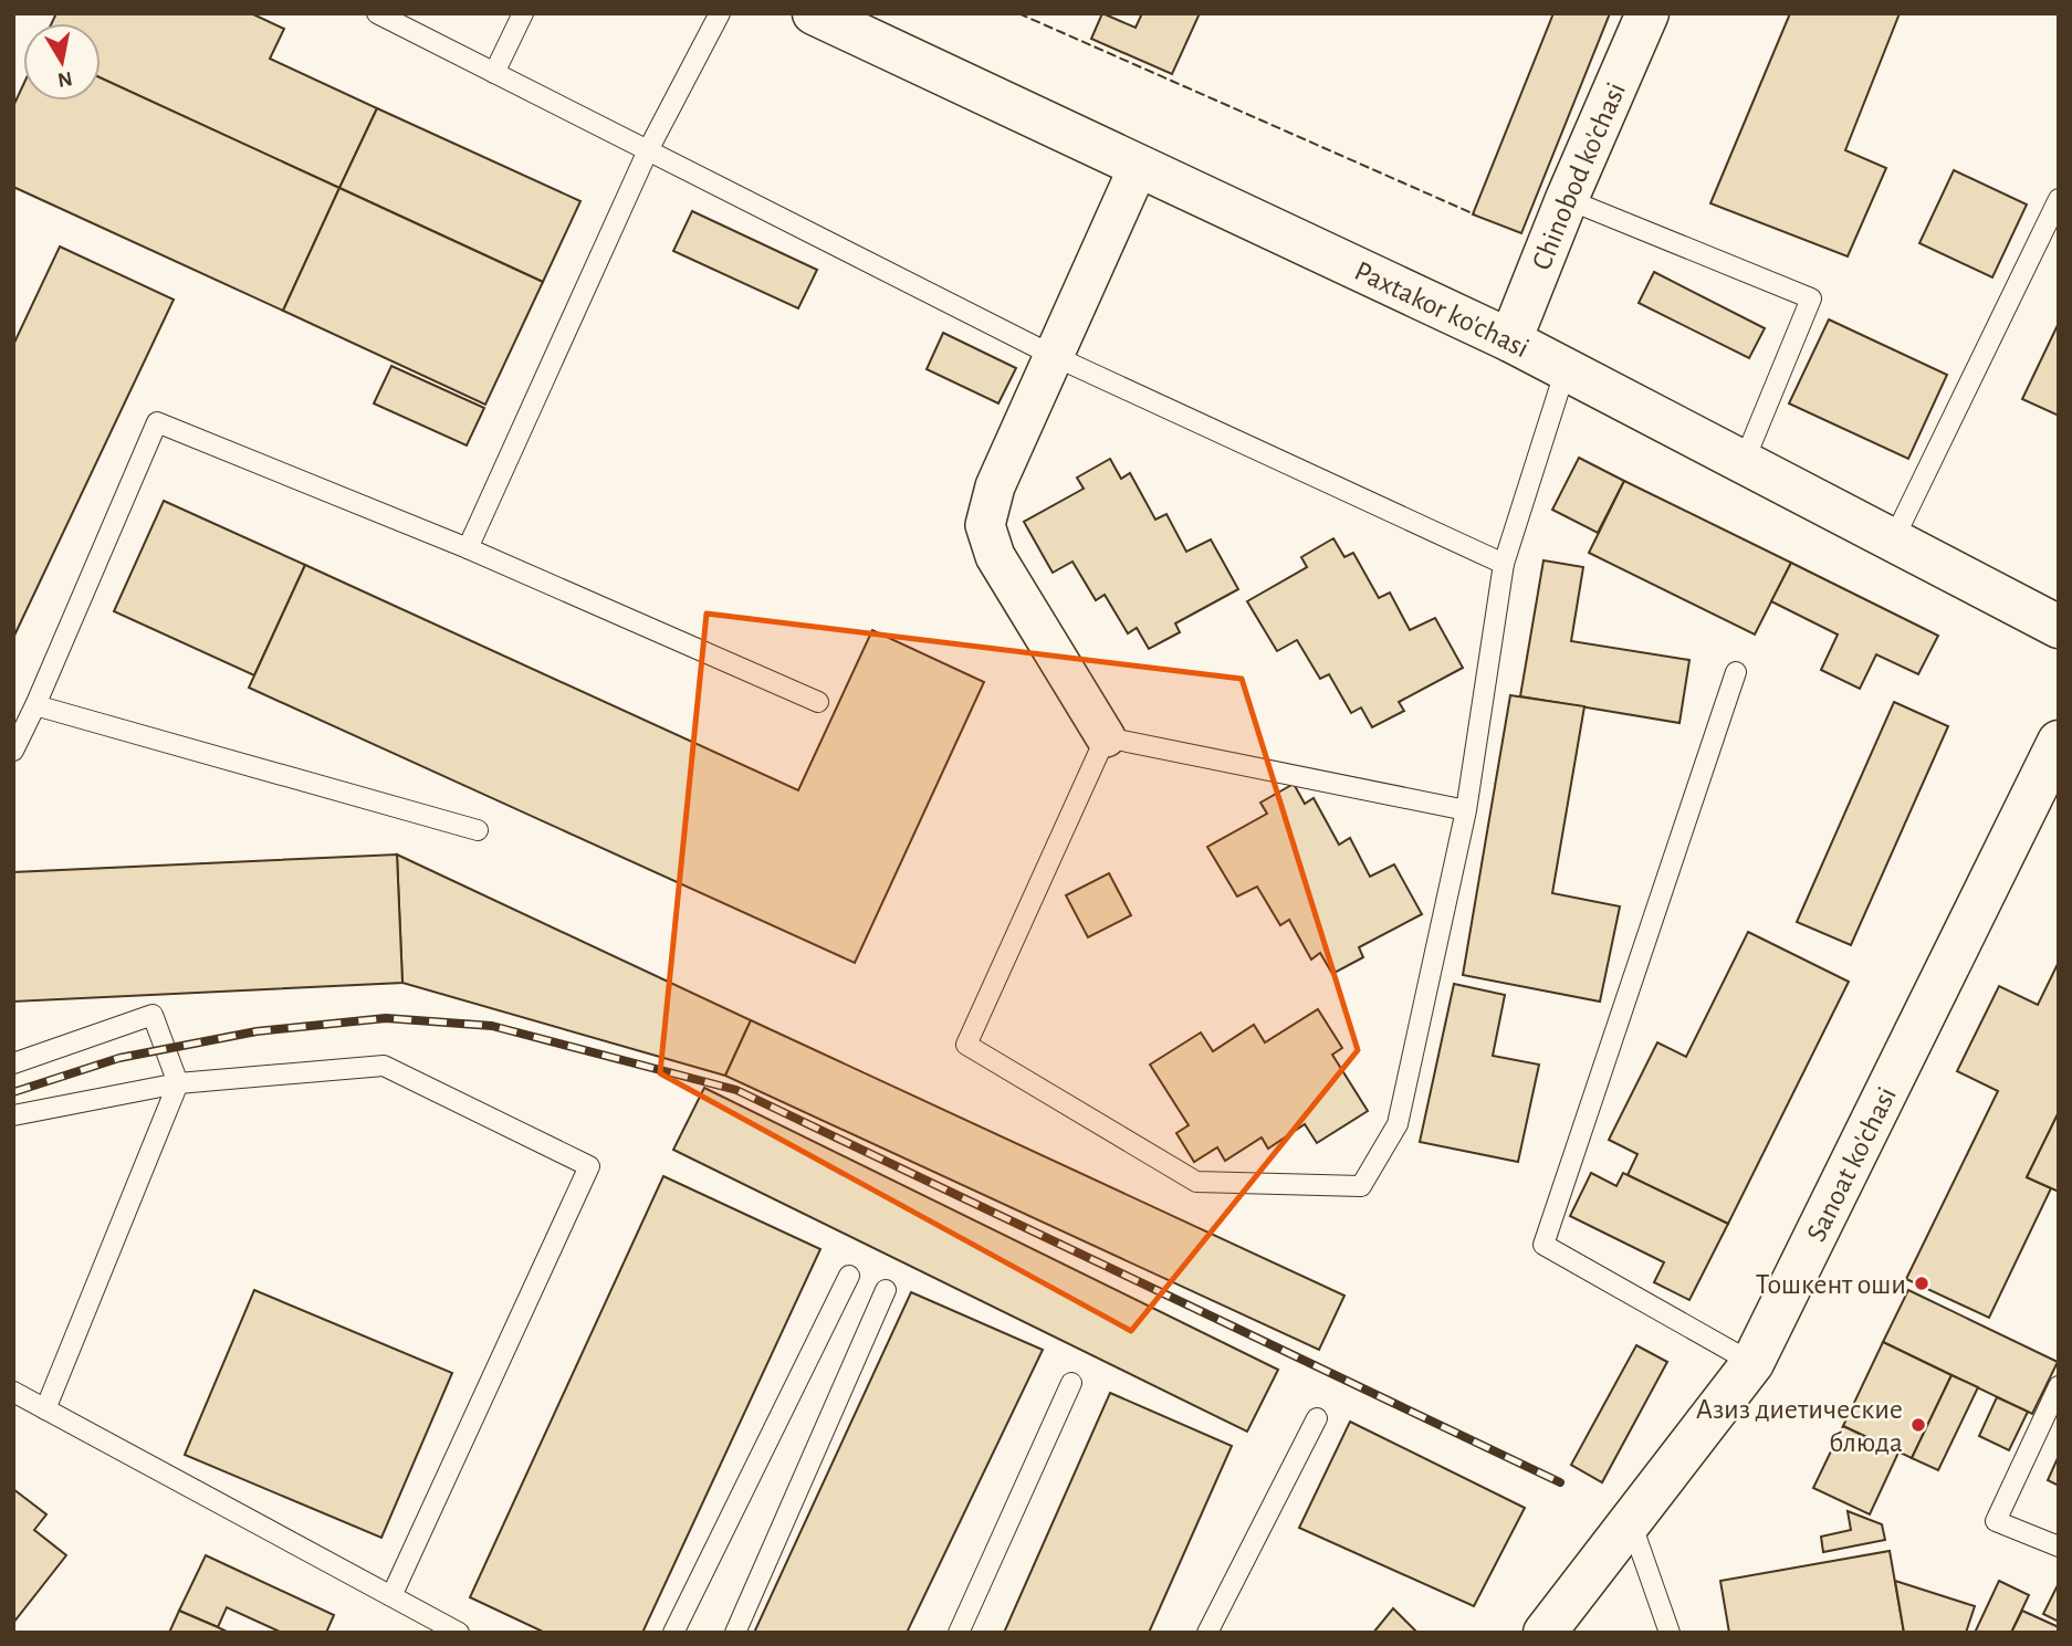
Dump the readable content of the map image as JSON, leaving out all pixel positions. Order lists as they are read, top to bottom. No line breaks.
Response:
{"streets":{"main road":["Chinobod ko'chasi","Paxtakor ko'chasi","Sanoat ko'chasi"]},"crossings":[["Chinobod ko'chasi","Paxtakor ko'chasi"]],"places":["Тошкент оши","Азиз диетические блюда"],"north":"bottom"}
